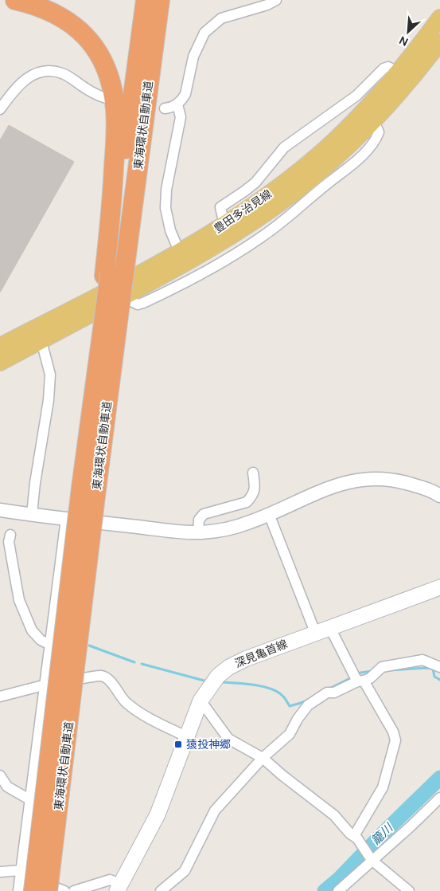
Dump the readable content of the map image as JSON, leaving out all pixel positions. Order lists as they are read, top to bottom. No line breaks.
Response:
{"streets":{"highway":["東海環状自動車道"],"main road":["豊田多治見線","深見亀首線"]},"water":["籠川"],"places":{"transit":["猿投神郷"]},"north":"bottom left"}
